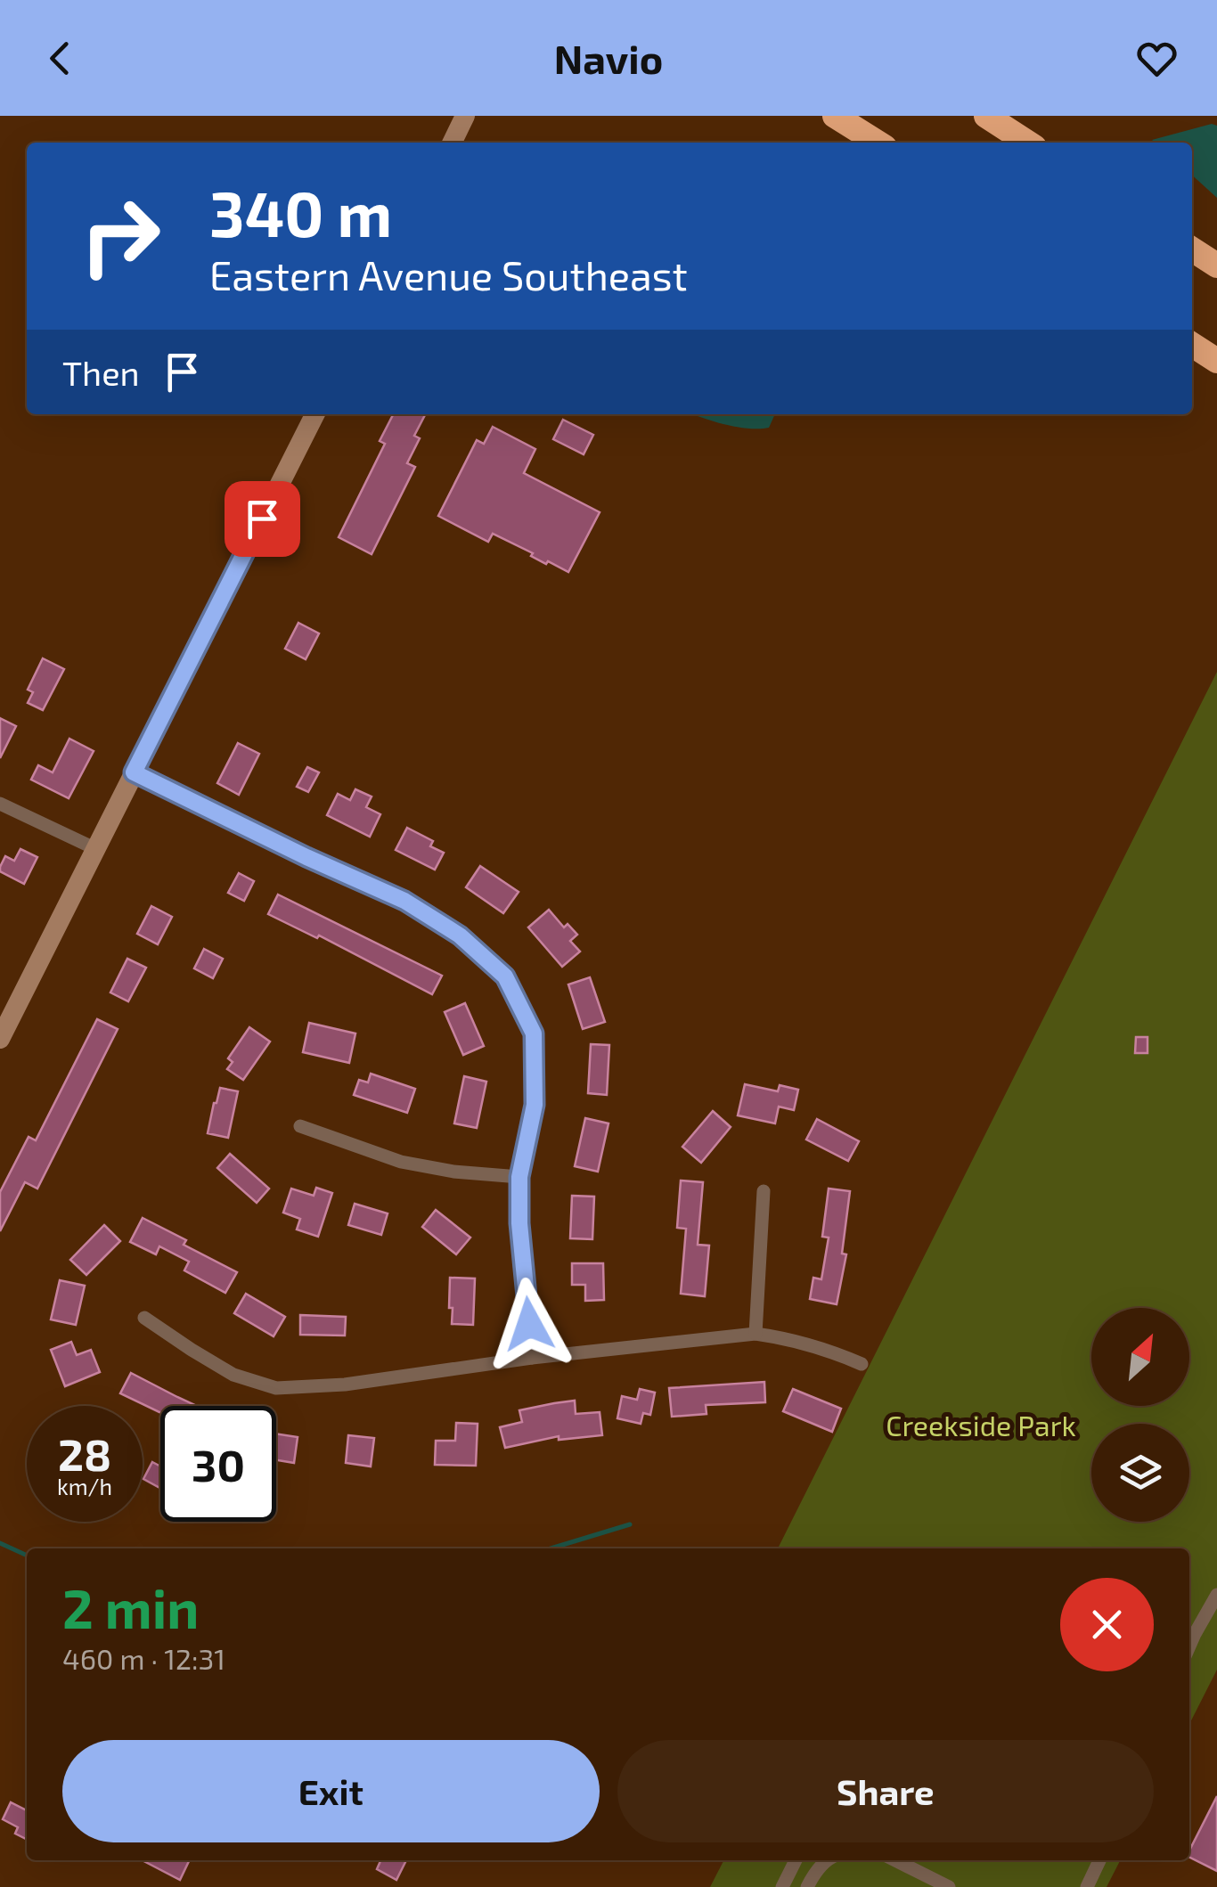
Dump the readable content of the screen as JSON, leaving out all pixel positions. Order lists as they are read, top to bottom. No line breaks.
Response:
{"parks":["Creekside Park"],"north":"top right","page":{"header":"Navio","turn":["340 m","Eastern Avenue Southeast"],"then":"Then","speed":"28 km/h","limit":"30","heading":["2 min","460 m · 12:31"],"buttons":["Exit","Share"]}}
